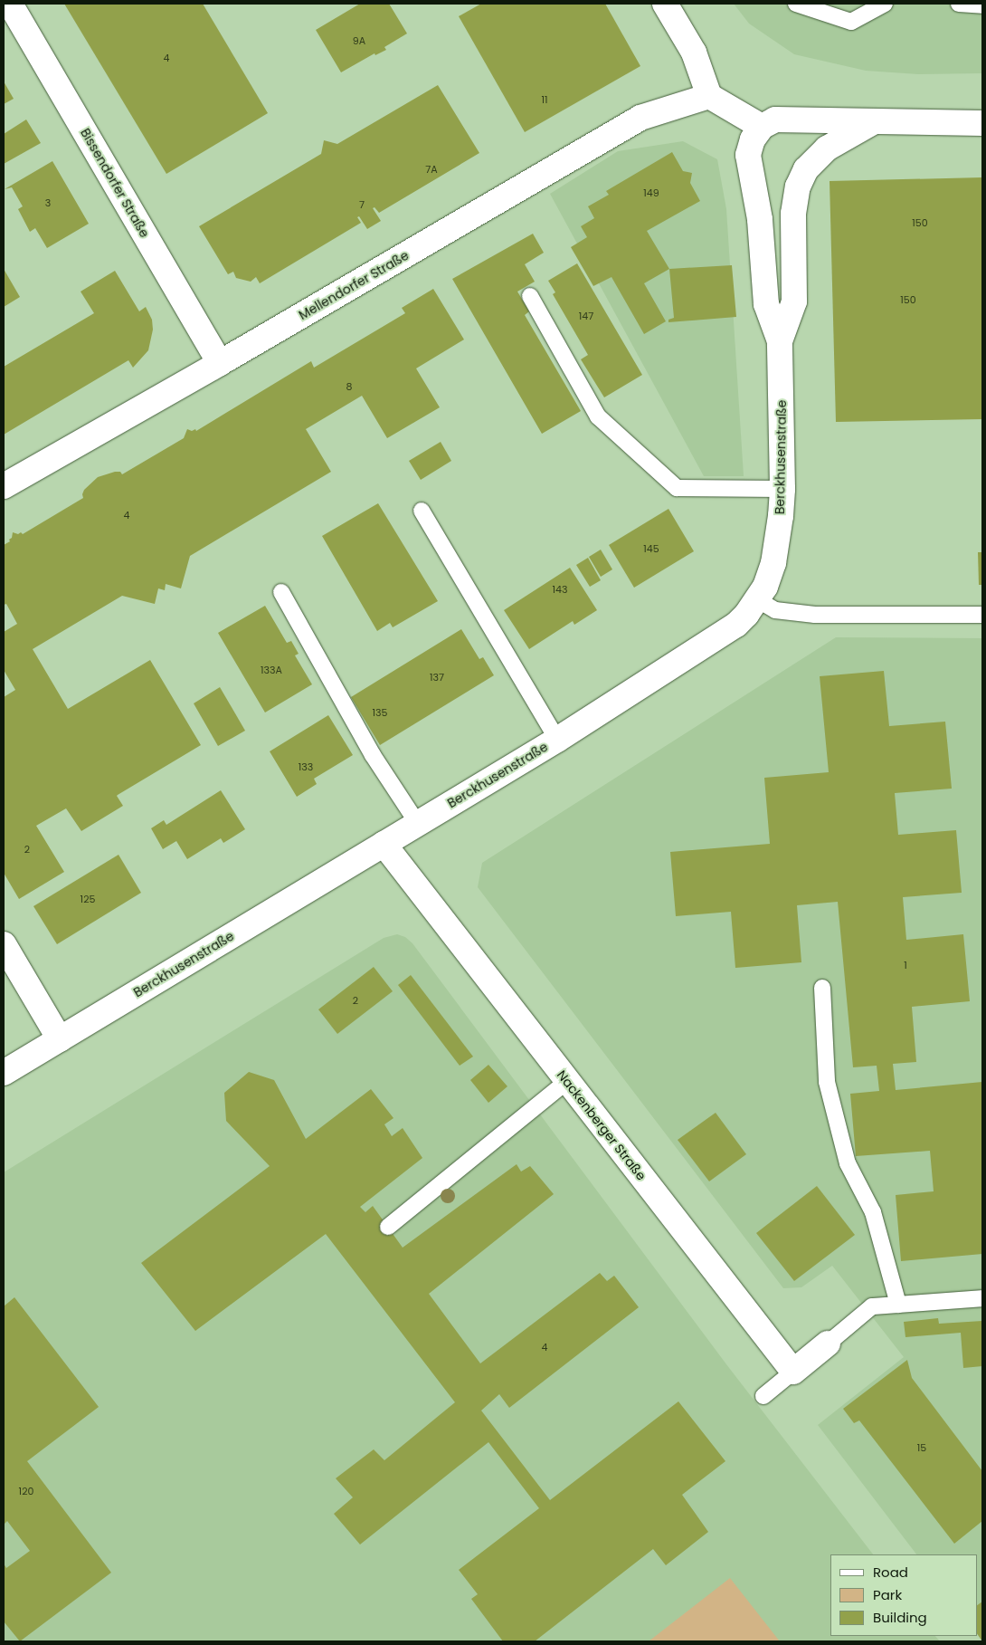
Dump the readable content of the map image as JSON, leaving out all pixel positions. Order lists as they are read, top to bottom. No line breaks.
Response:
{"streets":{"street":["Bissendorfer Straße","Mellendorfer Straße","Berckhusenstraße","Nackenberger Straße"]},"crossings":[["Bissendorfer Straße","Mellendorfer Straße"],["Berckhusenstraße","Nackenberger Straße"]],"house_numbers":["9A","4","11","7A","149","3","7","150","150","147","8","4","145","143","133A","137","135","133","2","125","1","2","4","15","120"],"legend":["Road","Park","Building"]}
